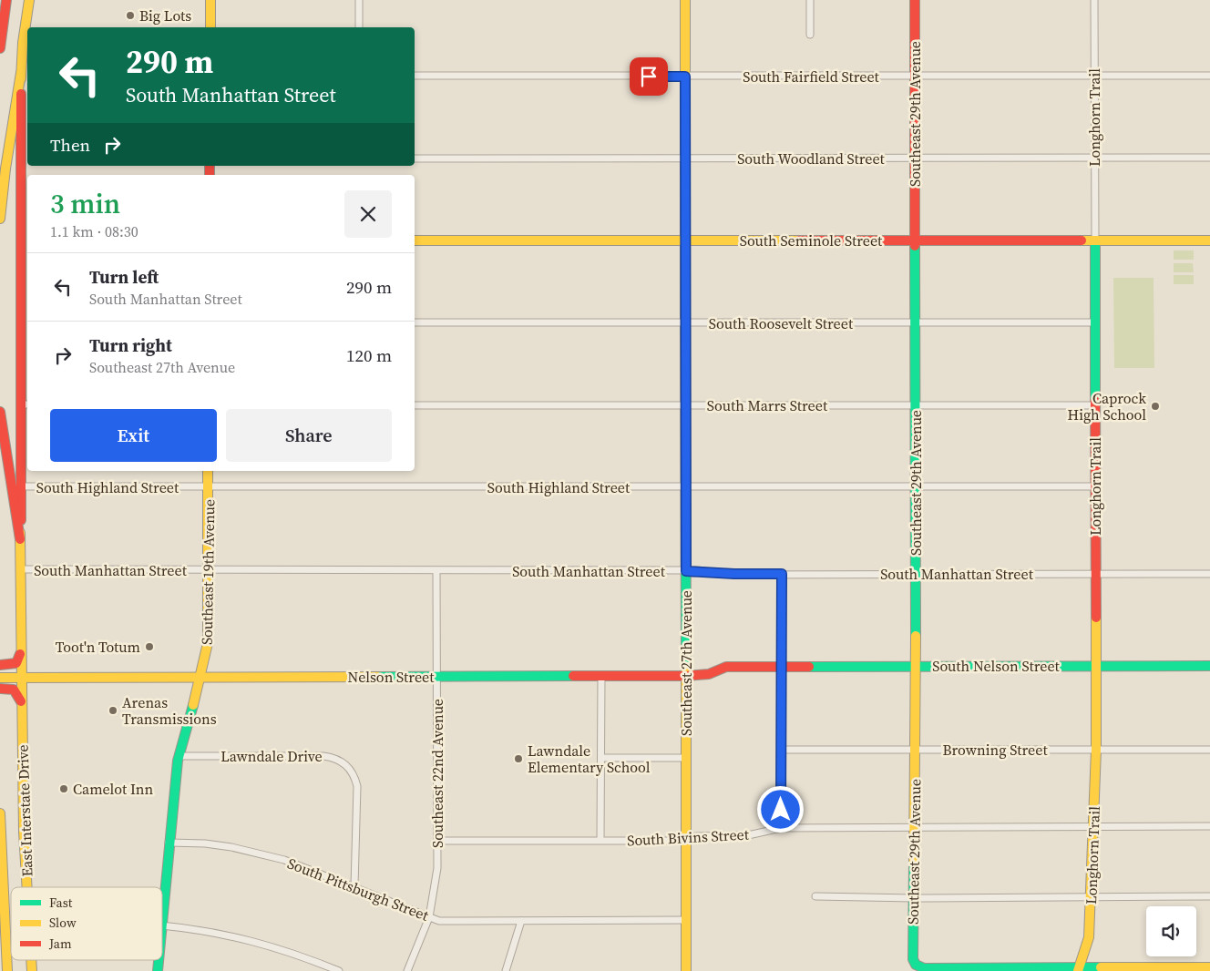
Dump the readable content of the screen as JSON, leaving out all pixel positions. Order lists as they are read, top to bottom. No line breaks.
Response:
{"streets":{"main road":["Southeast 29th Avenue","Longhorn Trail","South Seminole Street","Southeast 19th Avenue","Southeast 27th Avenue","South Nelson Street","Nelson Street","East Interstate Drive"],"street":["South Fairfield Street","South Woodland Street","South Roosevelt Street","South Marrs Street","South Highland Street","South Manhattan Street","Browning Street","Lawndale Drive","Southeast 22nd Avenue","South Bivins Street","South Pittsburgh Street"]},"crossings":[["South Fairfield Street","Southeast 29th Avenue"],["South Fairfield Street","Longhorn Trail"],["South Fairfield Street","Southeast 27th Avenue"],["Southeast 29th Avenue","Longhorn Trail"],["Southeast 29th Avenue","South Woodland Street"],["Southeast 29th Avenue","South Seminole Street"],["Southeast 29th Avenue","South Roosevelt Street"],["Southeast 29th Avenue","South Marrs Street"],["Southeast 29th Avenue","South Highland Street"],["Southeast 29th Avenue","South Manhattan Street"],["Southeast 29th Avenue","South Nelson Street"],["Southeast 29th Avenue","Browning Street"],["Southeast 29th Avenue","South Bivins Street"],["Longhorn Trail","South Woodland Street"],["Longhorn Trail","South Seminole Street"],["Longhorn Trail","South Roosevelt Street"],["Longhorn Trail","South Marrs Street"],["Longhorn Trail","South Highland Street"],["Longhorn Trail","South Manhattan Street"],["Longhorn Trail","South Nelson Street"],["Longhorn Trail","Browning Street"],["Longhorn Trail","South Bivins Street"],["South Woodland Street","Southeast 27th Avenue"],["South Seminole Street","Southeast 27th Avenue"],["South Roosevelt Street","Southeast 27th Avenue"],["South Marrs Street","Southeast 27th Avenue"],["South Highland Street","Southeast 19th Avenue"],["South Highland Street","Southeast 27th Avenue"],["South Manhattan Street","Southeast 19th Avenue"],["South Manhattan Street","Southeast 27th Avenue"],["South Manhattan Street","Southeast 22nd Avenue"],["South Manhattan Street","East Interstate Drive"],["Southeast 19th Avenue","Nelson Street"],["Southeast 19th Avenue","Lawndale Drive"],["Southeast 19th Avenue","South Pittsburgh Street"],["Southeast 27th Avenue","Nelson Street"],["Southeast 27th Avenue","South Bivins Street"],["Southeast 27th Avenue","South Pittsburgh Street"],["South Nelson Street","Nelson Street"],["Nelson Street","Southeast 22nd Avenue"],["Nelson Street","East Interstate Drive"],["Lawndale Drive","South Pittsburgh Street"],["Southeast 22nd Avenue","South Bivins Street"],["Southeast 22nd Avenue","South Pittsburgh Street"]],"places":["Big Lots","Caprock High School","Toot'n Totum","Arenas Transmissions","Lawndale Elementary School","Camelot Inn"],"legend":["Fast","Slow","Jam"],"page":{"turn":["290 m","South Manhattan Street"],"then":"Then","heading":["3 min","1.1 km · 08:30"],"list":[{"name":"Turn left","note":"South Manhattan Street","value":"290 m"},{"name":"Turn right","note":"Southeast 27th Avenue","value":"120 m"}],"buttons":["Exit","Share"]}}
